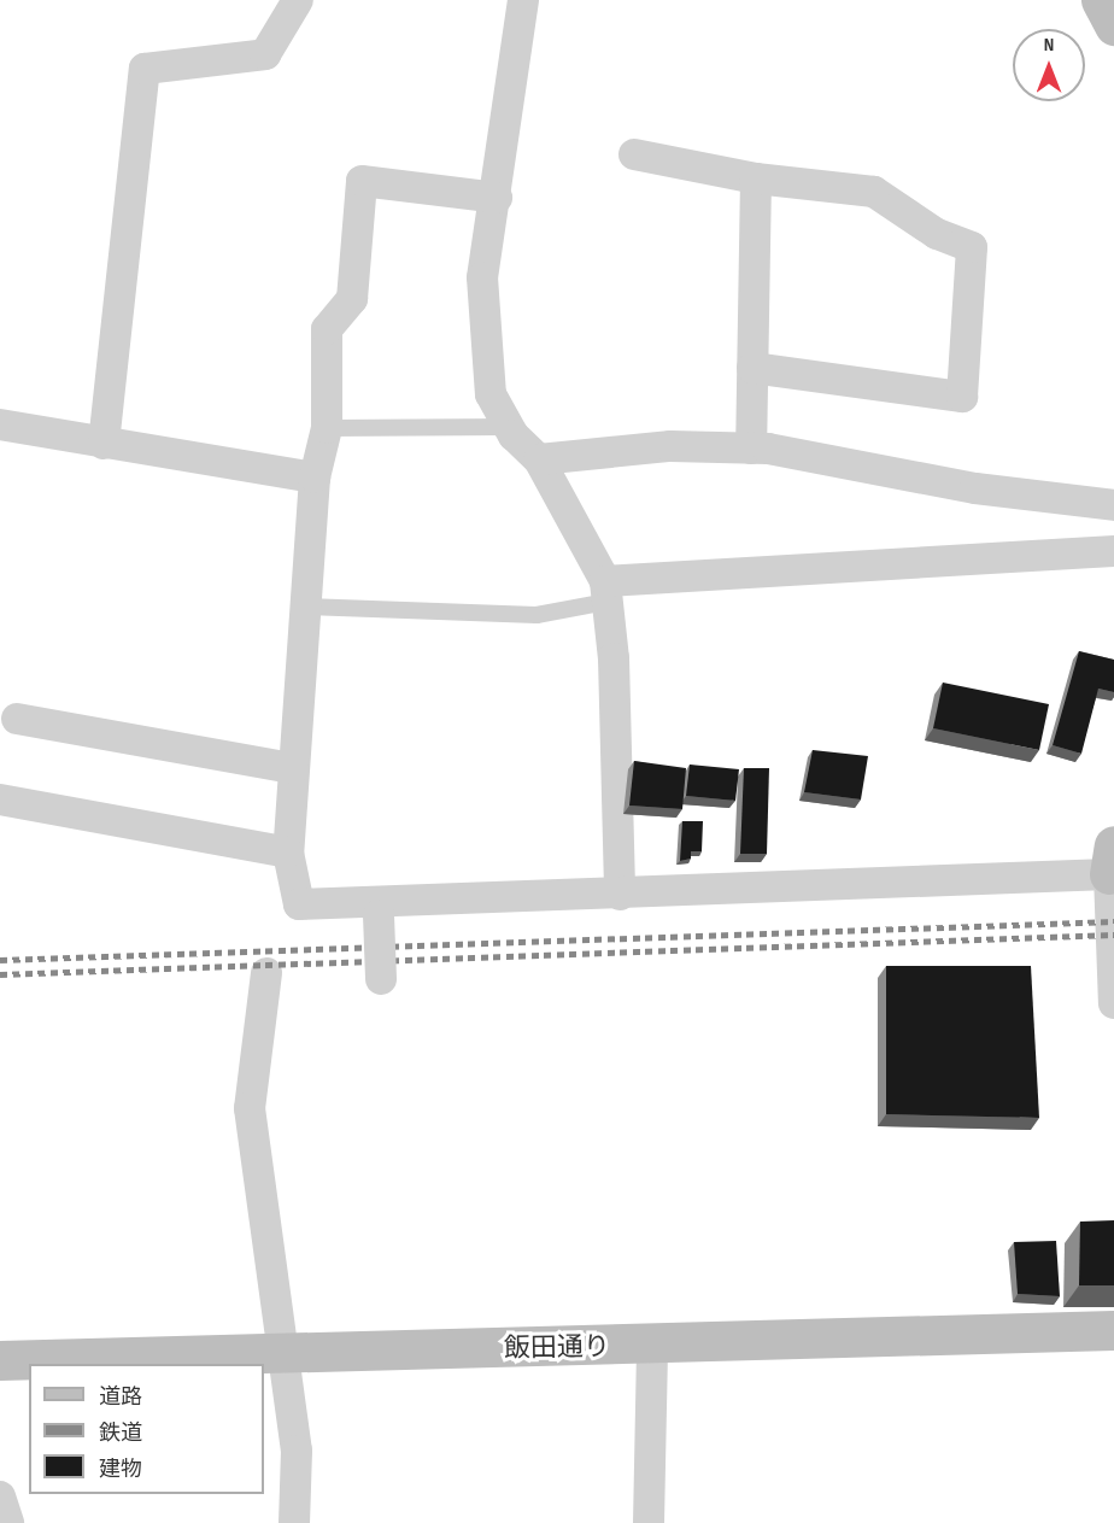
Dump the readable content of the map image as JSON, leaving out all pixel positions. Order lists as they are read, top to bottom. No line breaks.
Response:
{"streets":{"main road":["飯田通り"]},"legend":["道路","鉄道","建物"],"north":"top"}
